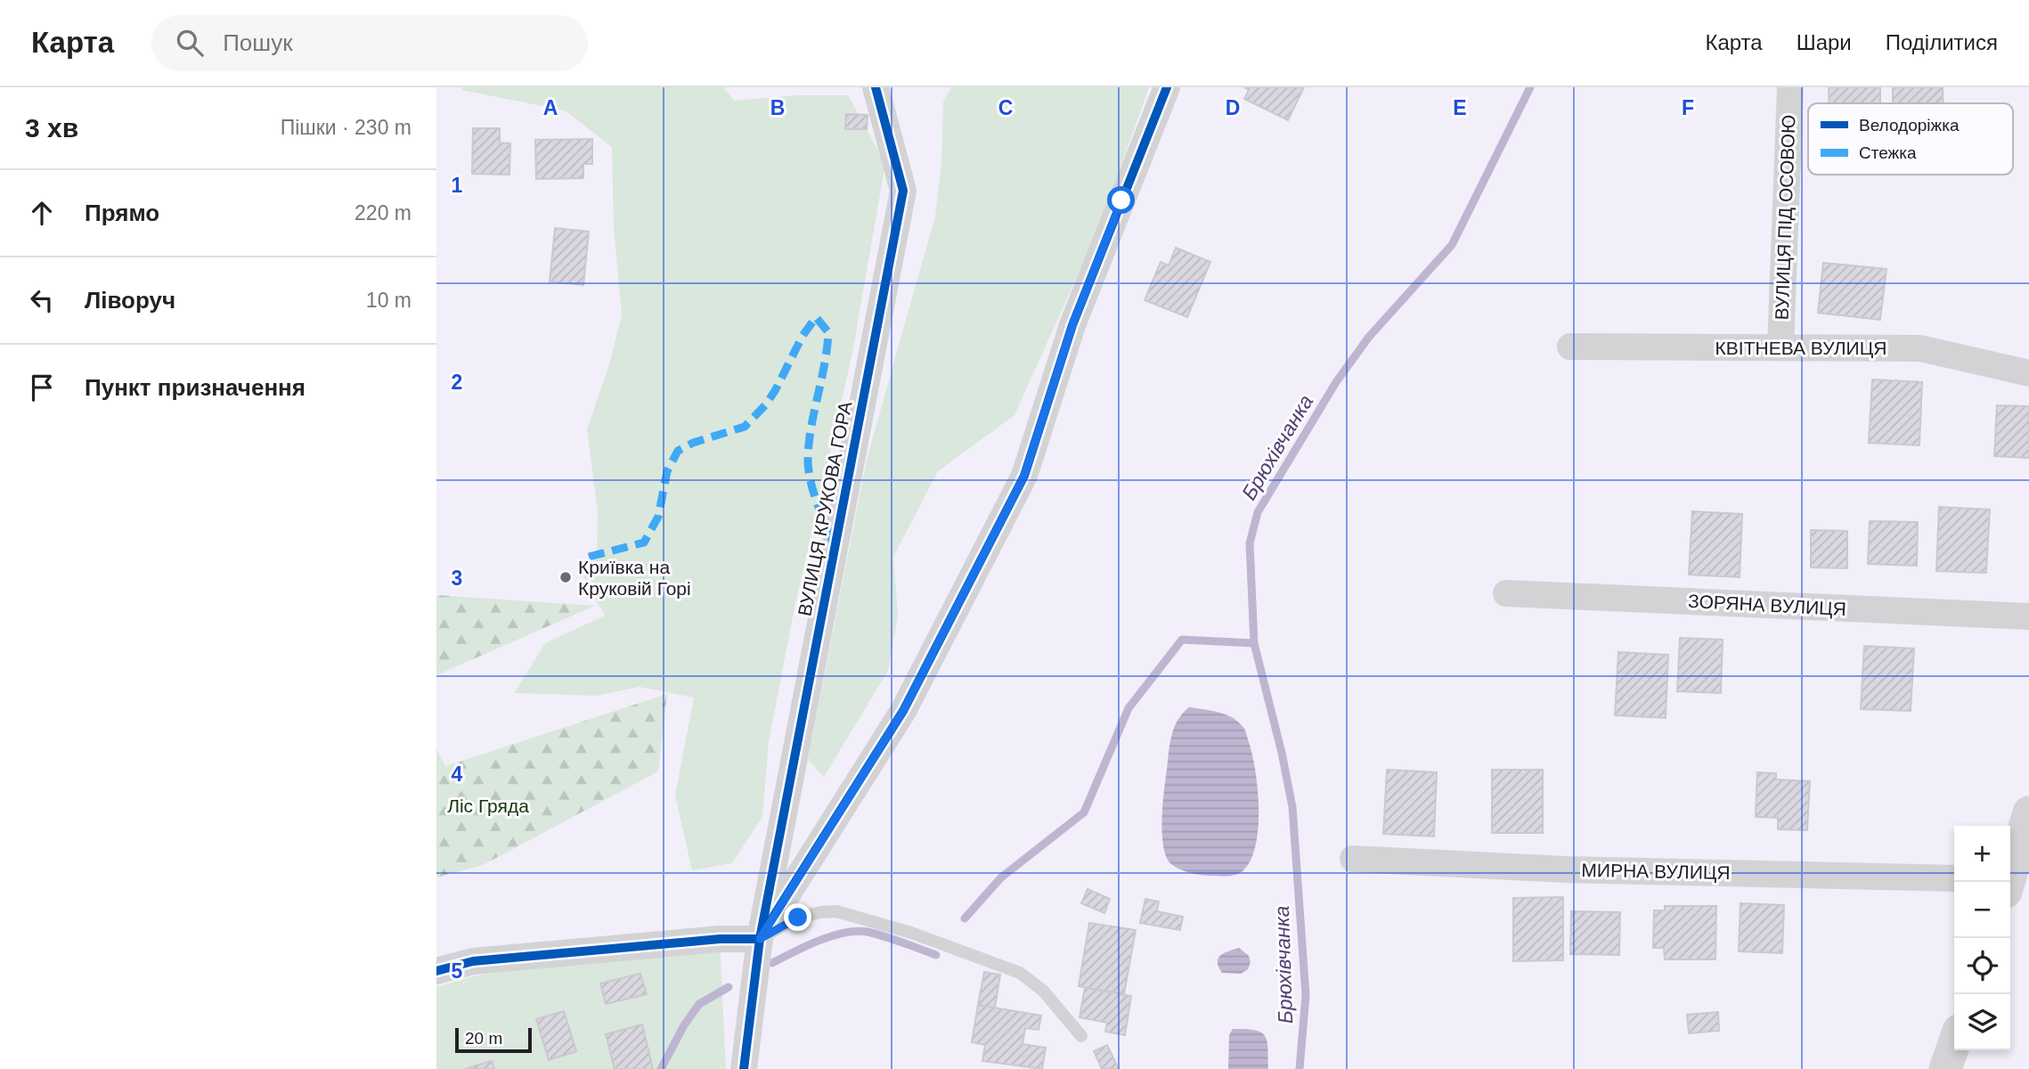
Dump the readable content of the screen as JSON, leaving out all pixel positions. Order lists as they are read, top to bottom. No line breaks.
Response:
{"streets":{"street":["ВУЛИЦЯ ПІД ОСОВОЮ","КВІТНЕВА ВУЛИЦЯ","ВУЛИЦЯ КРУКОВА ГОРА","ЗОРЯНА ВУЛИЦЯ","МИРНА ВУЛИЦЯ"]},"crossings":[["ВУЛИЦЯ ПІД ОСОВОЮ","КВІТНЕВА ВУЛИЦЯ"]],"water":["Брюхівчанка"],"parks":["Ліс Гряда"],"places":["Криївка на Круковій Горі"],"legend":["Велодоріжка","Стежка"],"scale_bar":"20 m","page":{"header":"Карта","search":"Пошук","nav":["Карта","Шари","Поділитися"],"heading":["3 хв","Пішки · 230 m"],"list":[["Прямо","220 m"],["Ліворуч","10 m"],"Пункт призначення"],"map_buttons":["+","−"],"scale":"20 m"},"grid":{"columns":["A","B","C","D","E","F"],"rows":["1","2","3","4","5"]}}
